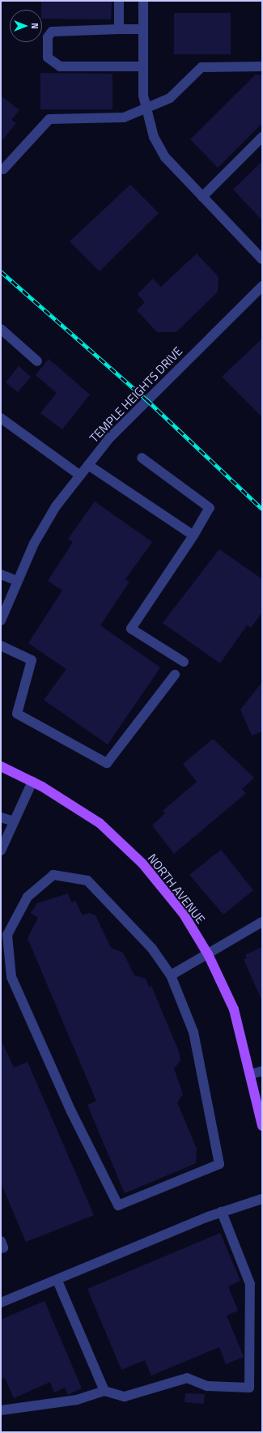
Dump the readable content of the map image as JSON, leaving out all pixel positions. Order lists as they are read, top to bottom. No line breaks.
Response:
{"streets":{"main road":["NORTH AVENUE"],"street":["TEMPLE HEIGHTS DRIVE"]},"north":"right"}
